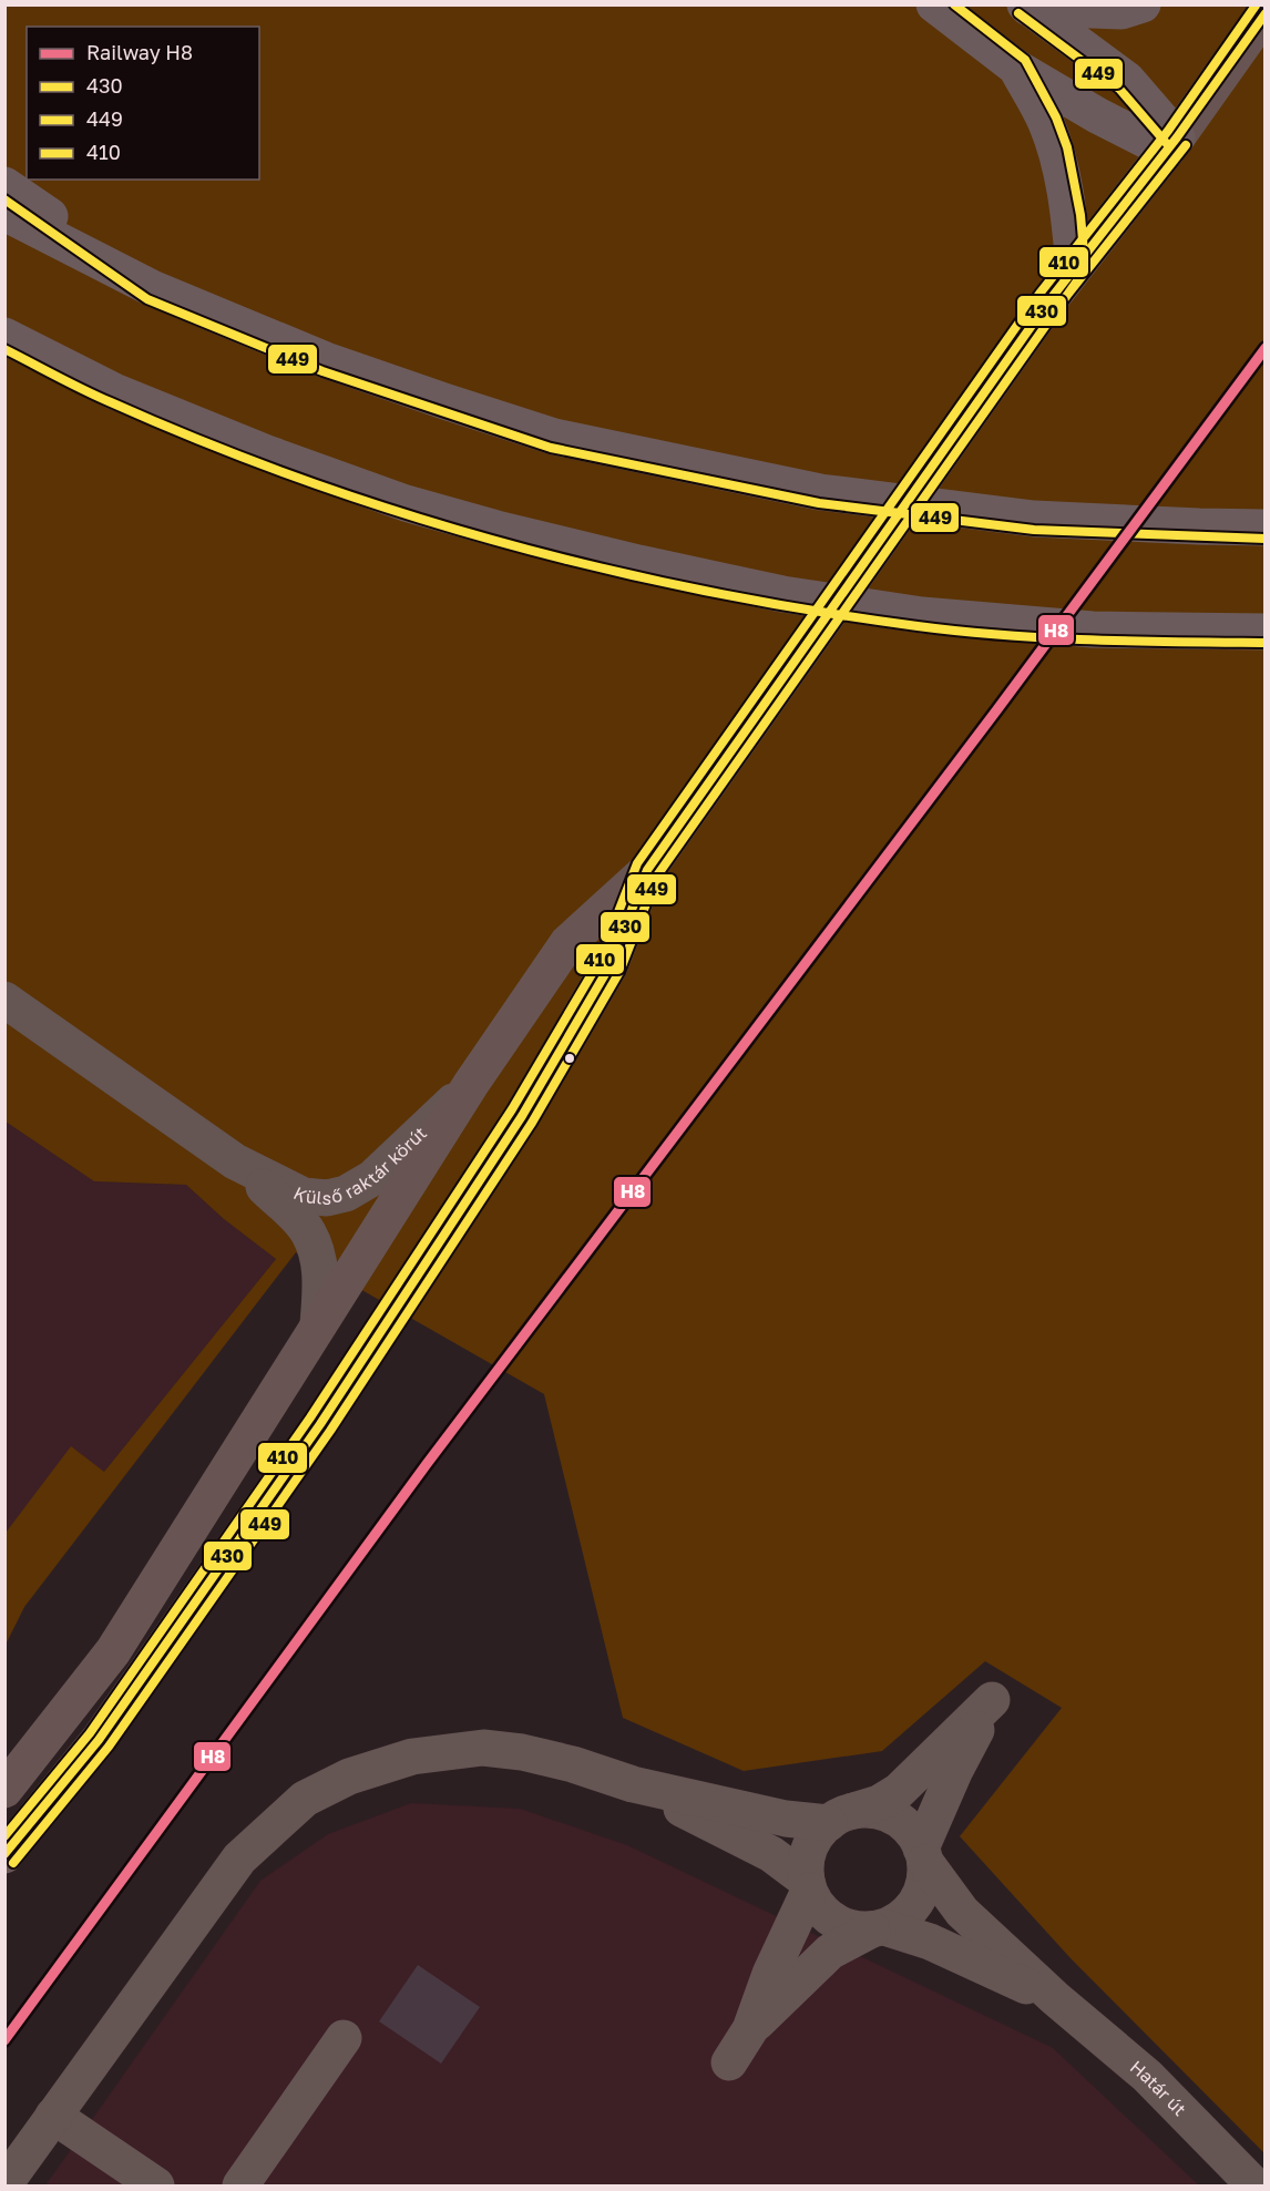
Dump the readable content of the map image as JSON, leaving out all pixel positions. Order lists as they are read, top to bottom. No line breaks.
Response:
{"streets":{"street":["Külső raktár körút","Határ út"]},"lines":["transit line 449","transit line 410","transit line 430","rail line H8"],"legend":["Railway H8","430","449","410"]}
